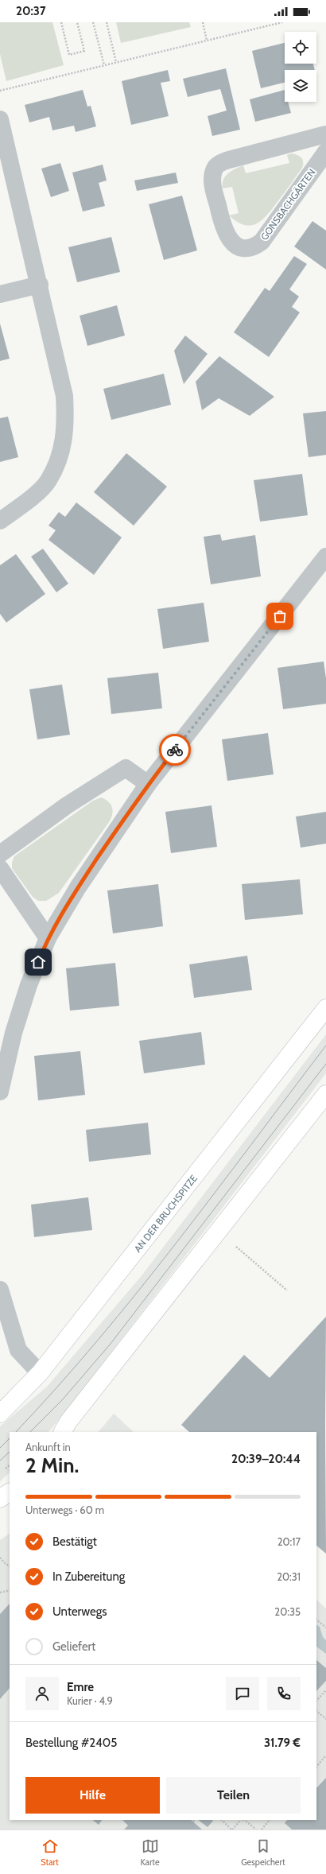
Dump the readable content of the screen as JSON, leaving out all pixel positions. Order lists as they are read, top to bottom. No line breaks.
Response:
{"streets":{"main road":["AN DER BRUCHSPITZE"],"street":["GONSBACHGÄRTEN"]},"page":{"status":"20:37","heading":["2 Min.","Ankunft in","20:39–20:44"],"panel":["Emre","Kurier · 4.9","Bestellung #2405","31.79 €"],"bar":"Unterwegs · 60 m","list":[["Bestätigt","20:17"],["In Zubereitung","20:31"],["Unterwegs","20:35"],"Geliefert"],"buttons":["Hilfe","Teilen"],"tabs":["Start","Karte","Gespeichert"]}}
